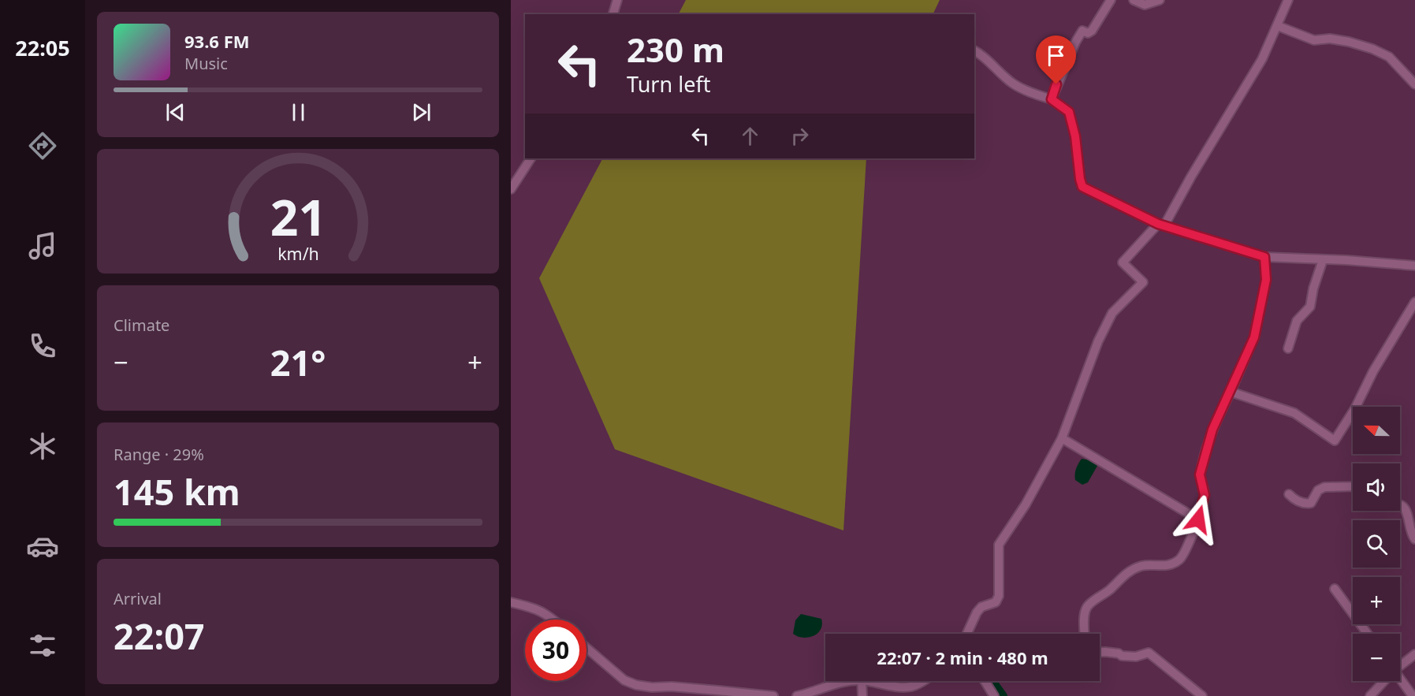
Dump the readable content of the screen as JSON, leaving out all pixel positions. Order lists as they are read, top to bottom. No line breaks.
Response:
{"north":"left","page":{"tabs":"22:05","turn":["230 m","Turn left"],"song":["93.6 FM","Music"],"tile":["Climate",["Range · 29%","145 km"],["Arrival","22:07"]],"heat":["−","21°","+"],"map_buttons":["+","−"],"limit":"30","trip":"22:07 · 2 min · 480 m","gauge":["21","km/h"]}}
